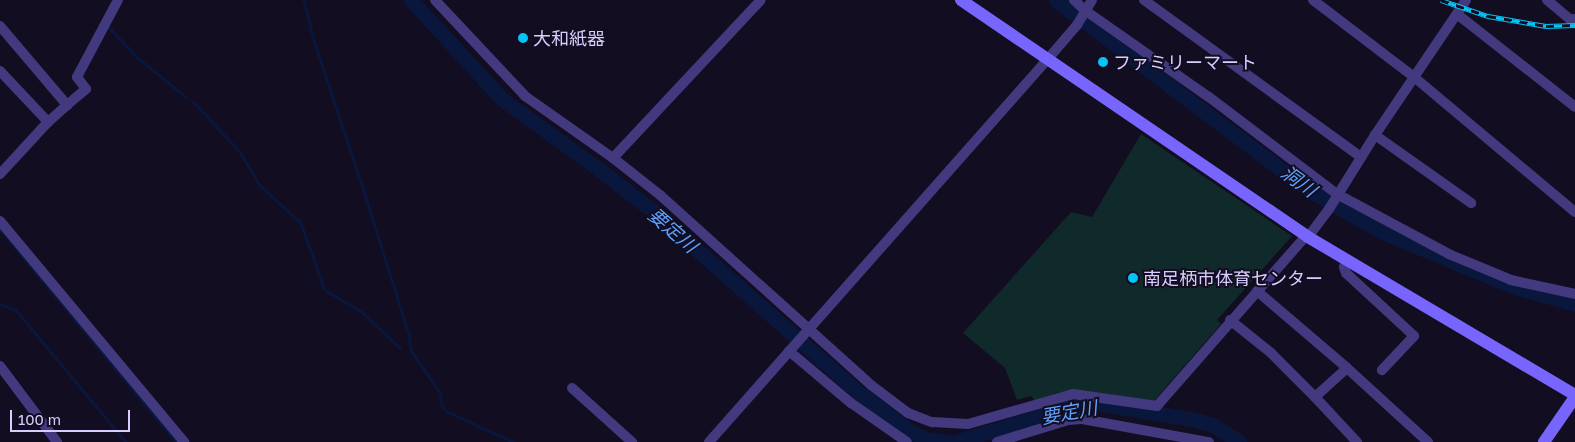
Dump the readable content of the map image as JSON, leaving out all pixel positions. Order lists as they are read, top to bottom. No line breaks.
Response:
{"water":["洞川","要定川"],"places":["大和紙器","ファミリーマート","南足柄市体育センター"],"scale_bar":"100 m"}
